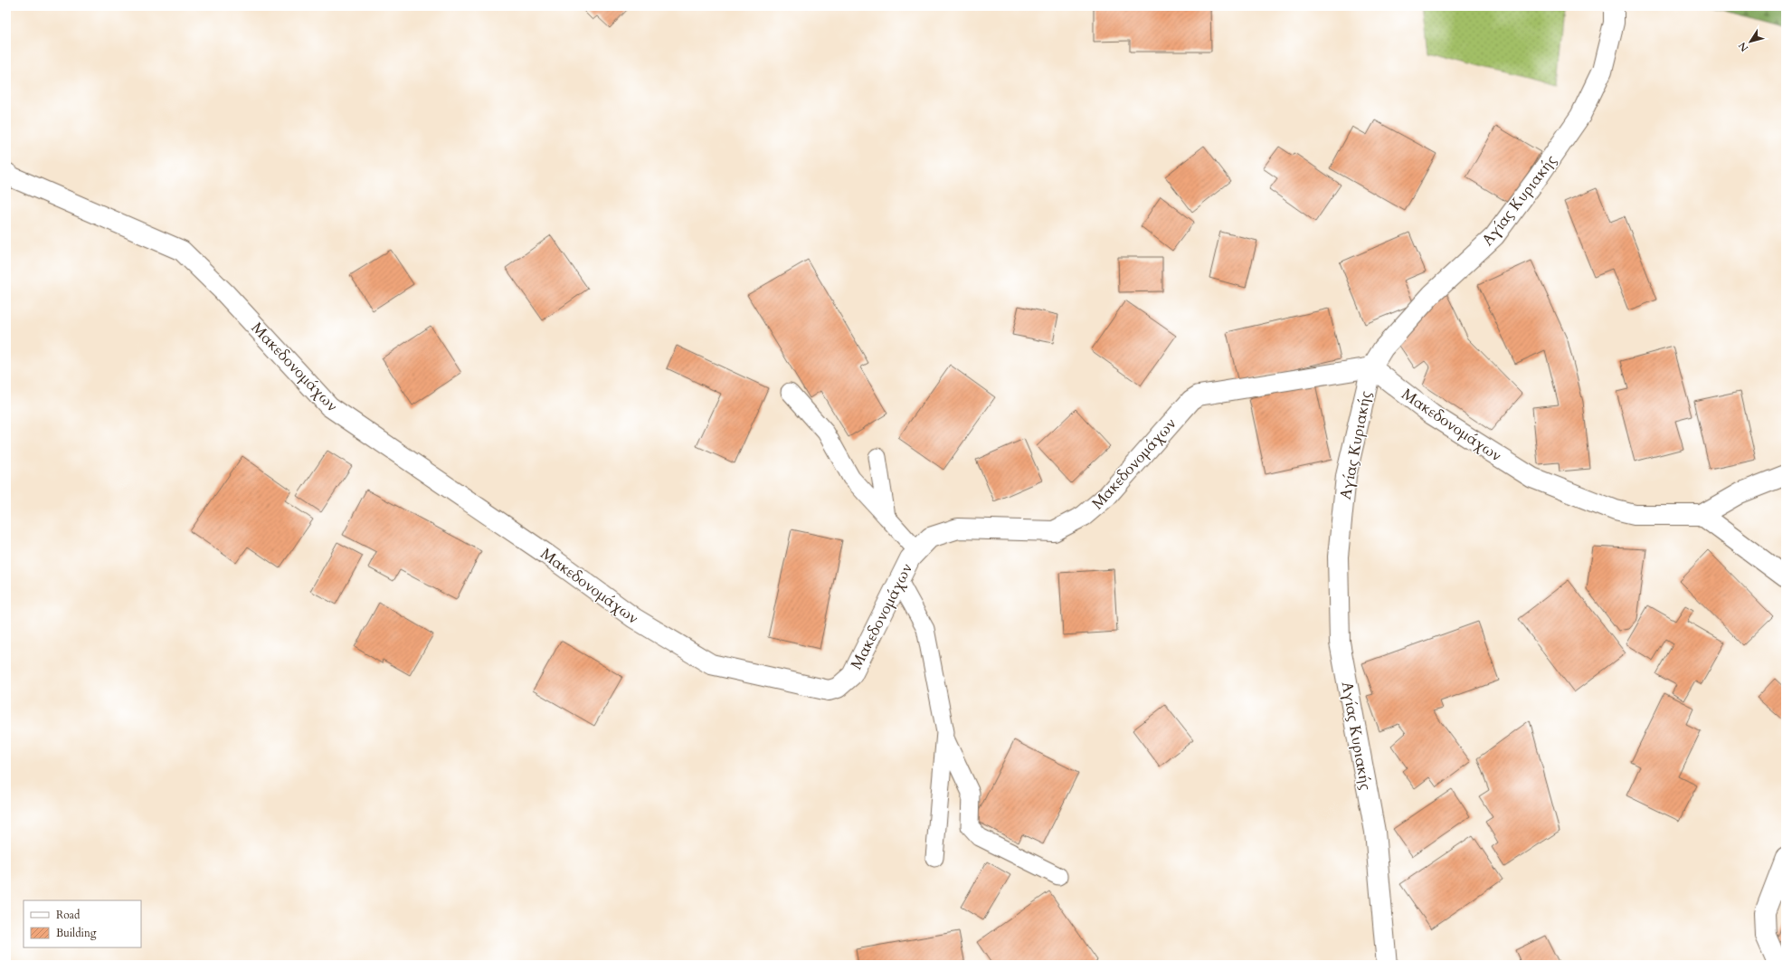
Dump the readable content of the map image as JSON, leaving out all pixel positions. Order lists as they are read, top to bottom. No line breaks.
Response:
{"streets":{"street":["Αγίας Κυριακής","Μακεδονομάχων"]},"crossings":[["Αγίας Κυριακής","Μακεδονομάχων"]],"legend":["Road","Building"],"north":"bottom left"}
